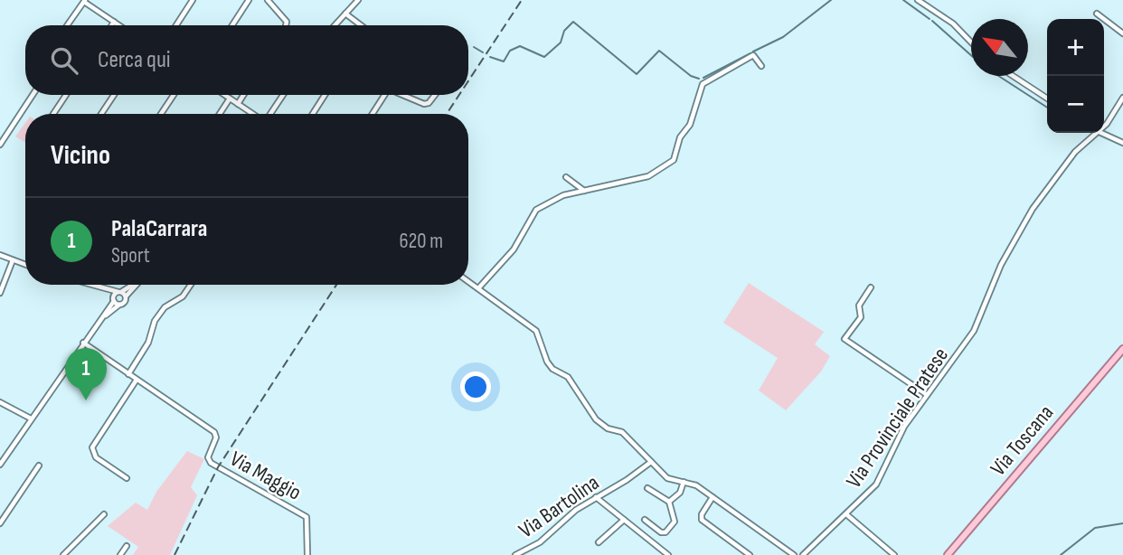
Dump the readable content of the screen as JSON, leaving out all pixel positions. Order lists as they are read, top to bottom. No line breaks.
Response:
{"streets":{"main road":["Via Toscana"],"street":["Via Provinciale Pratese","Via Maggio","Via Bartolina"]},"north":"top left","page":{"map_buttons":["+","−"],"search":"Cerca qui","heading":"Vicino","list":[{"mark":"1","name":"PalaCarrara","note":"Sport","value":"620 m"}],"pins":"1"}}
